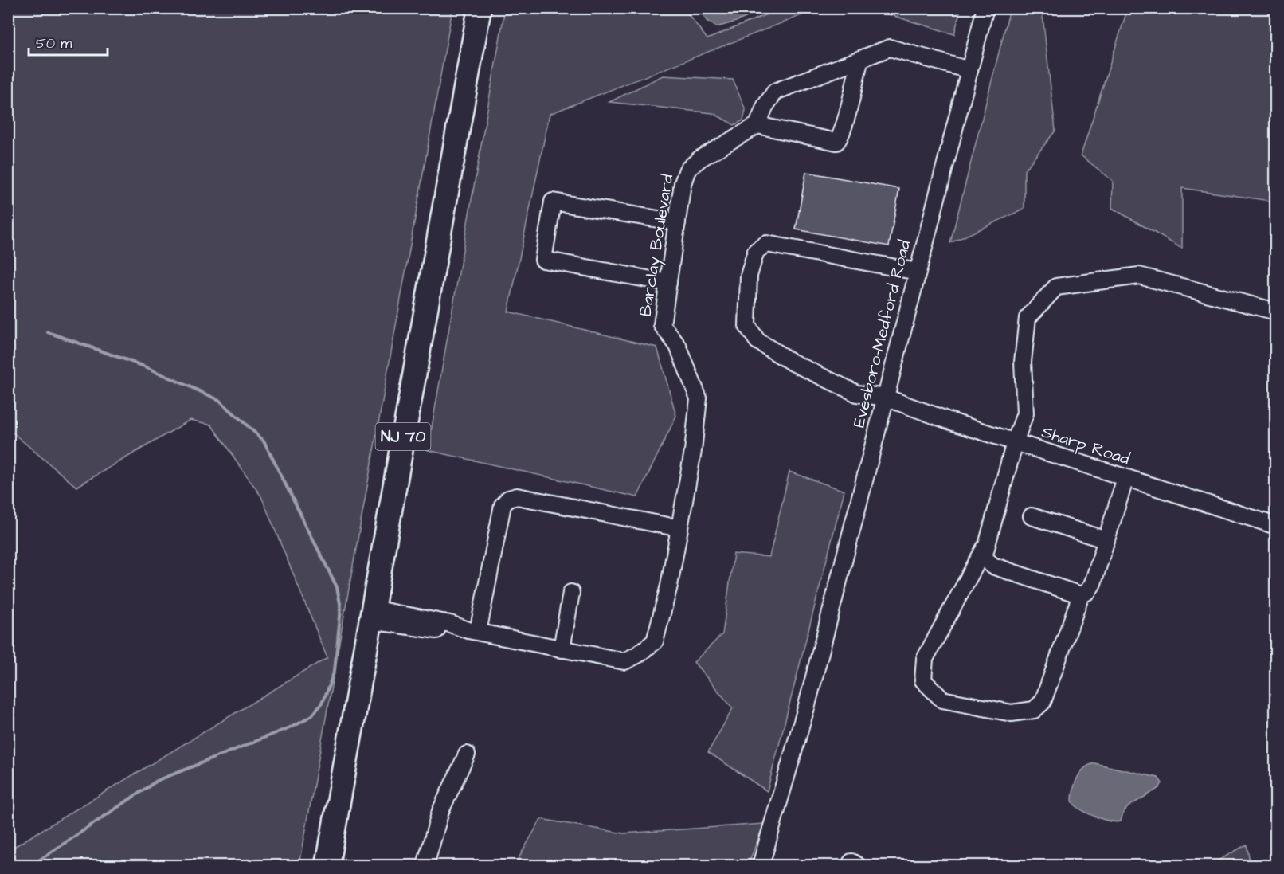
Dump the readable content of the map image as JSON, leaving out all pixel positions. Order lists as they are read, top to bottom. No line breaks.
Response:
{"streets":{"highway":["NJ 70"],"street":["Barclay Boulevard","Evesboro-Medford Road","Sharp Road"]},"crossings":[["Barclay Boulevard","NJ 70"],["Evesboro-Medford Road","Sharp Road"]],"scale_bar":"50 m"}
